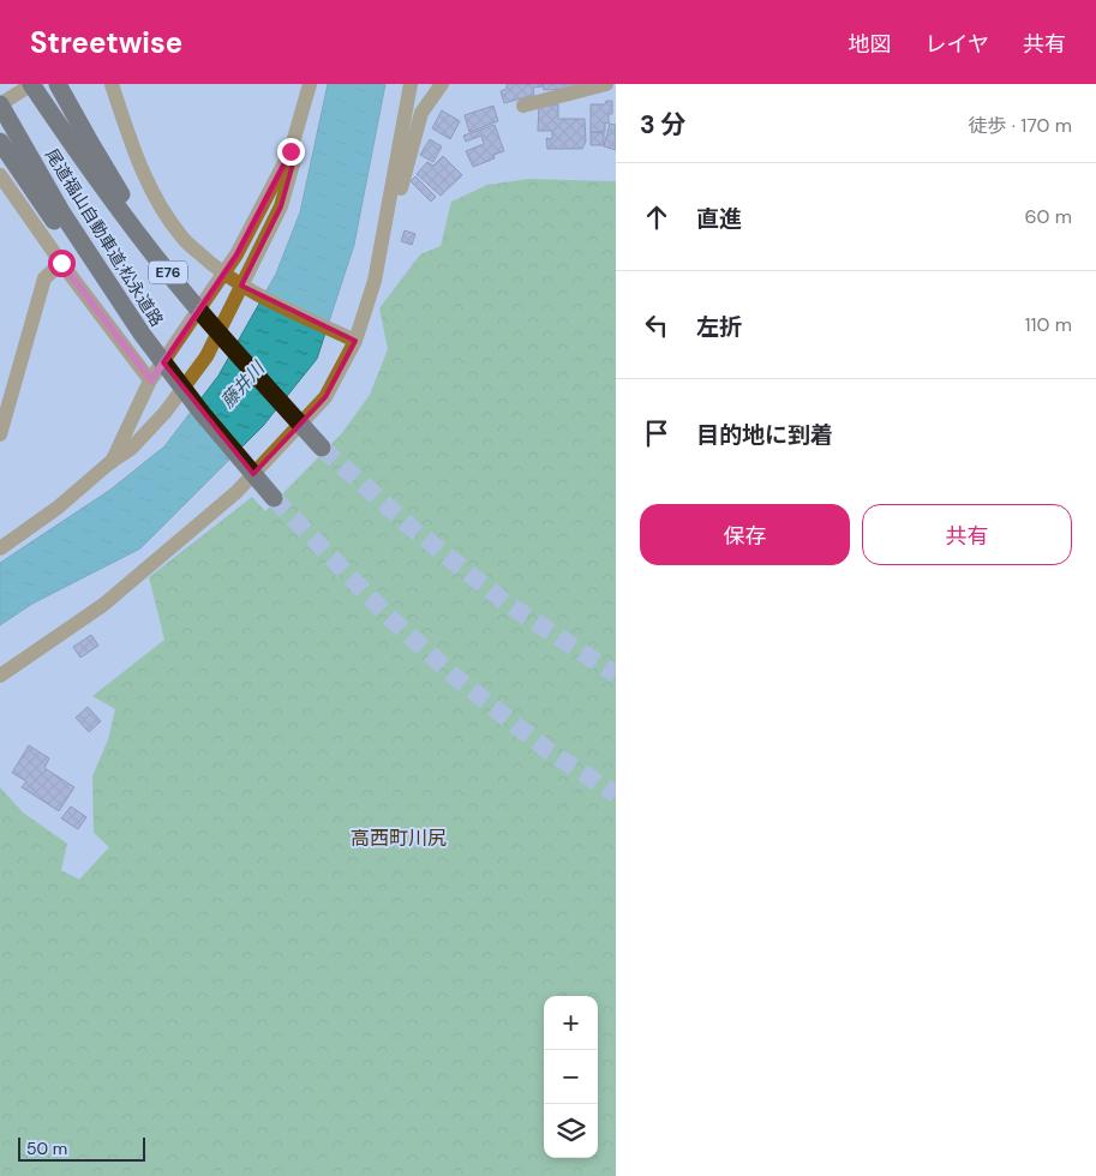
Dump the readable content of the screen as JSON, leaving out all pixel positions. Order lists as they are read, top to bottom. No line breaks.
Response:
{"streets":{"highway":["尾道福山自動車道;松永道路","E76"]},"districts":["高西町川尻"],"water":["藤井川"],"scale_bar":"50 m","page":{"header":"Streetwise","nav":["地図","レイヤ","共有"],"heading":["3 分","徒歩 · 170 m"],"list":[["直進","60 m"],["左折","110 m"],"目的地に到着"],"buttons":["保存","共有"],"map_buttons":["+","−"],"scale":"50 m"}}
